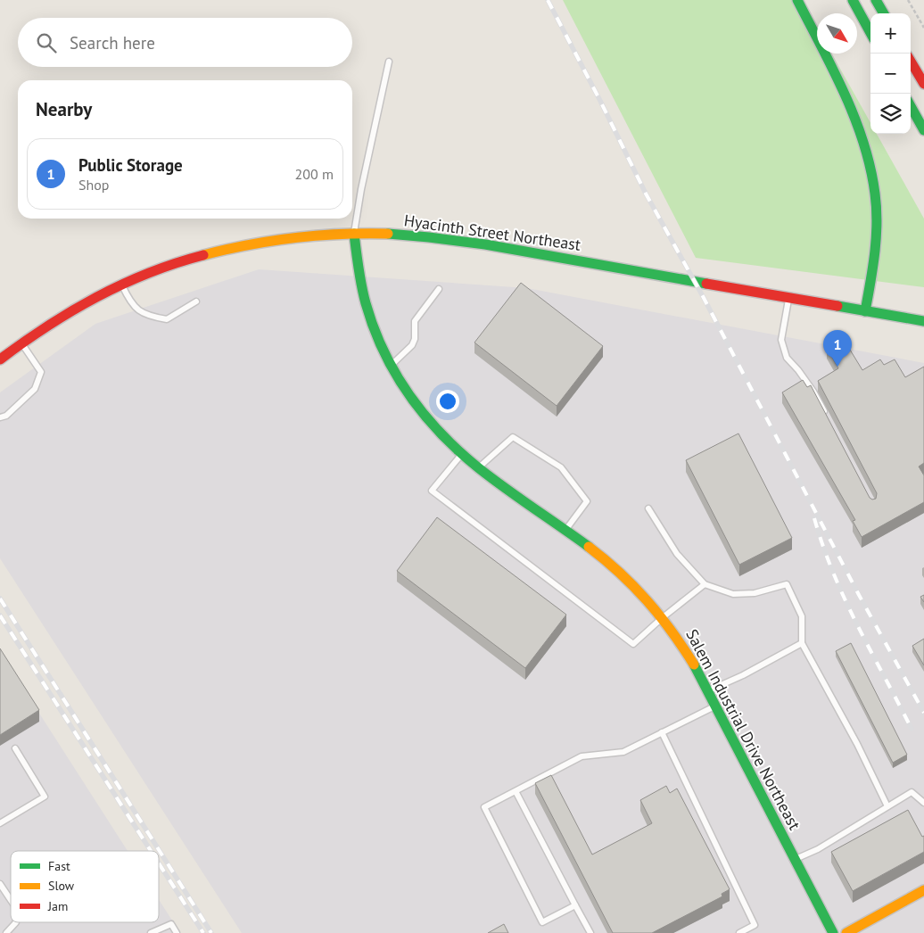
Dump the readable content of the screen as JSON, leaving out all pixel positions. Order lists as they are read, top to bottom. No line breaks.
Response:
{"streets":{"main road":["Hyacinth Street Northeast","Salem Industrial Drive Northeast"]},"crossings":[["Hyacinth Street Northeast","Salem Industrial Drive Northeast"]],"legend":["Fast","Slow","Jam"],"north":"bottom right","page":{"map_buttons":["+","−"],"search":"Search here","heading":"Nearby","list":[{"mark":"1","name":"Public Storage","note":"Shop","value":"200 m"}],"pins":"1"}}
